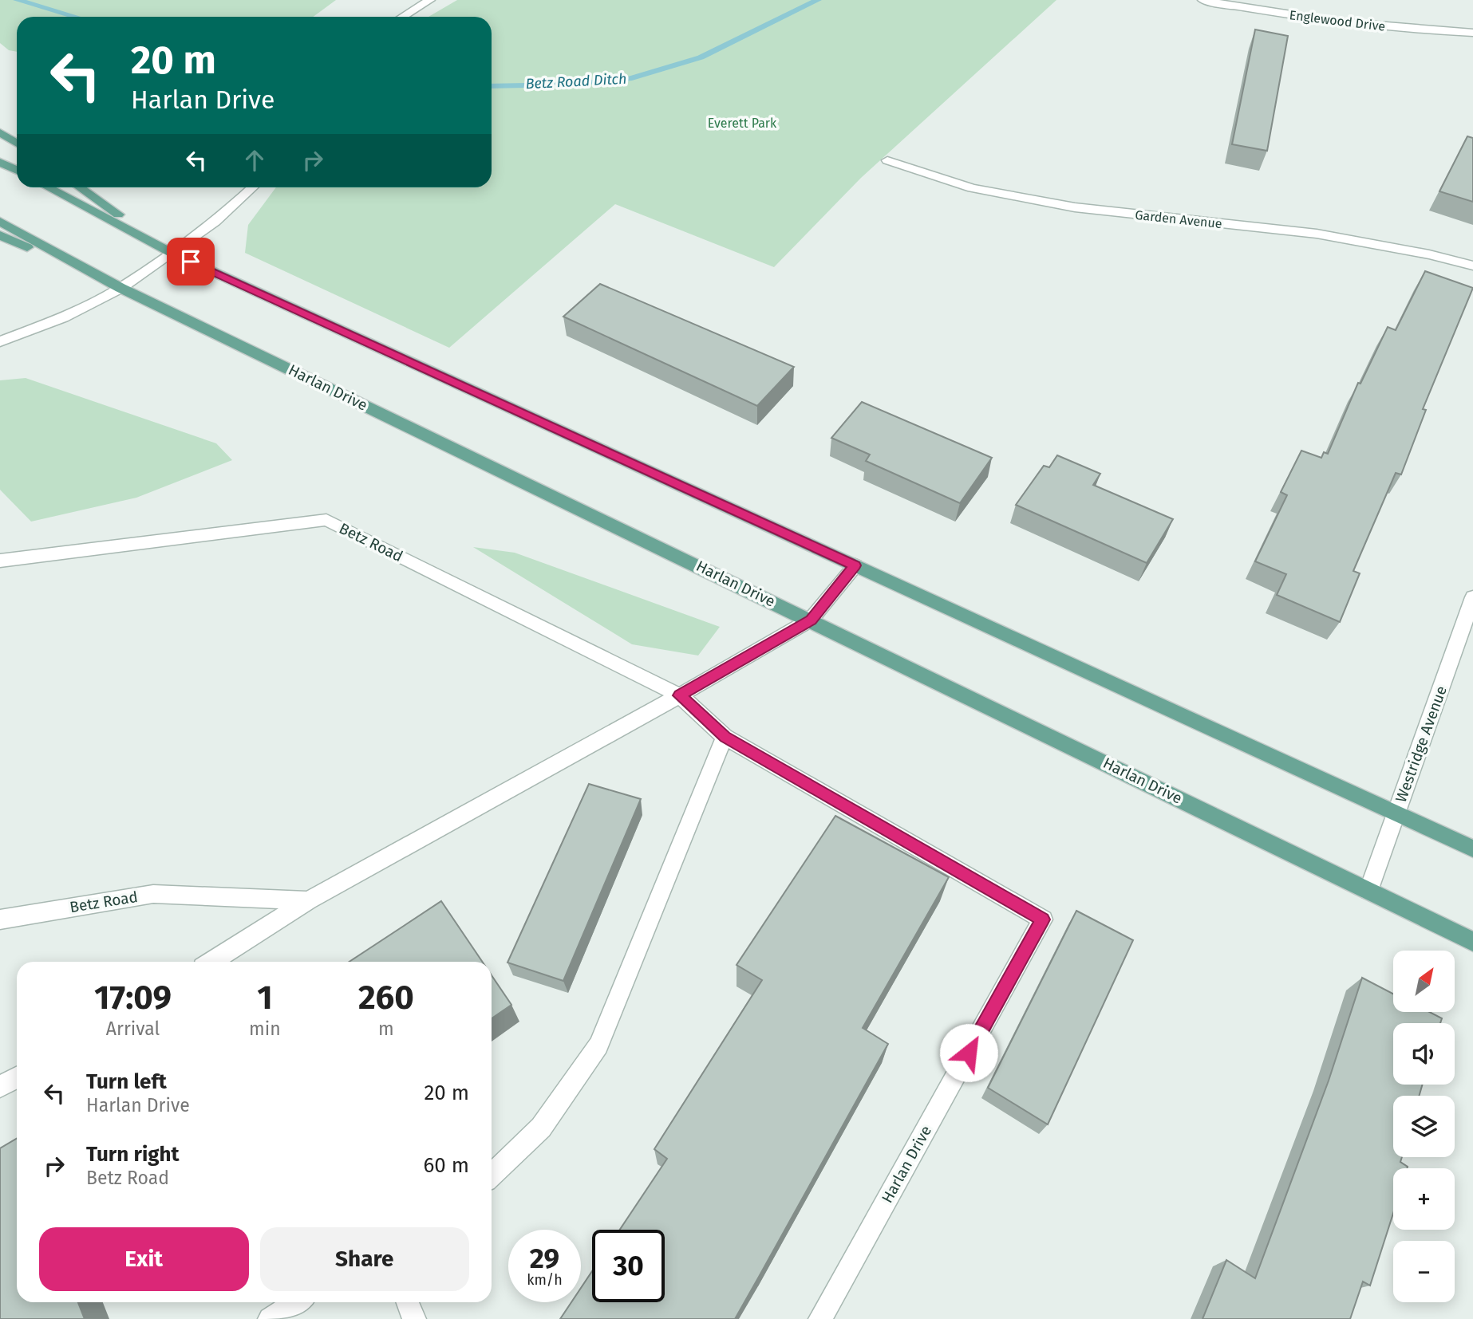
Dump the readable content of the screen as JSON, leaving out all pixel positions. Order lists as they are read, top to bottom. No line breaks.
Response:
{"streets":{"main road":["Harlan Drive"],"street":["Englewood Drive","Garden Avenue","Betz Road","Westridge Avenue"]},"crossings":[["Harlan Drive","Betz Road"],["Harlan Drive","Westridge Avenue"]],"water":["Betz Road Ditch"],"parks":["Everett Park"],"north":"top right","page":{"turn":["20 m","Harlan Drive"],"map_buttons":["+","−"],"eta":["17:09","Arrival","1","min","260","m"],"list":[{"name":"Turn left","note":"Harlan Drive","value":"20 m"},{"name":"Turn right","note":"Betz Road","value":"60 m"}],"buttons":["Exit","Share"],"speed":"29 km/h","limit":"30"}}
